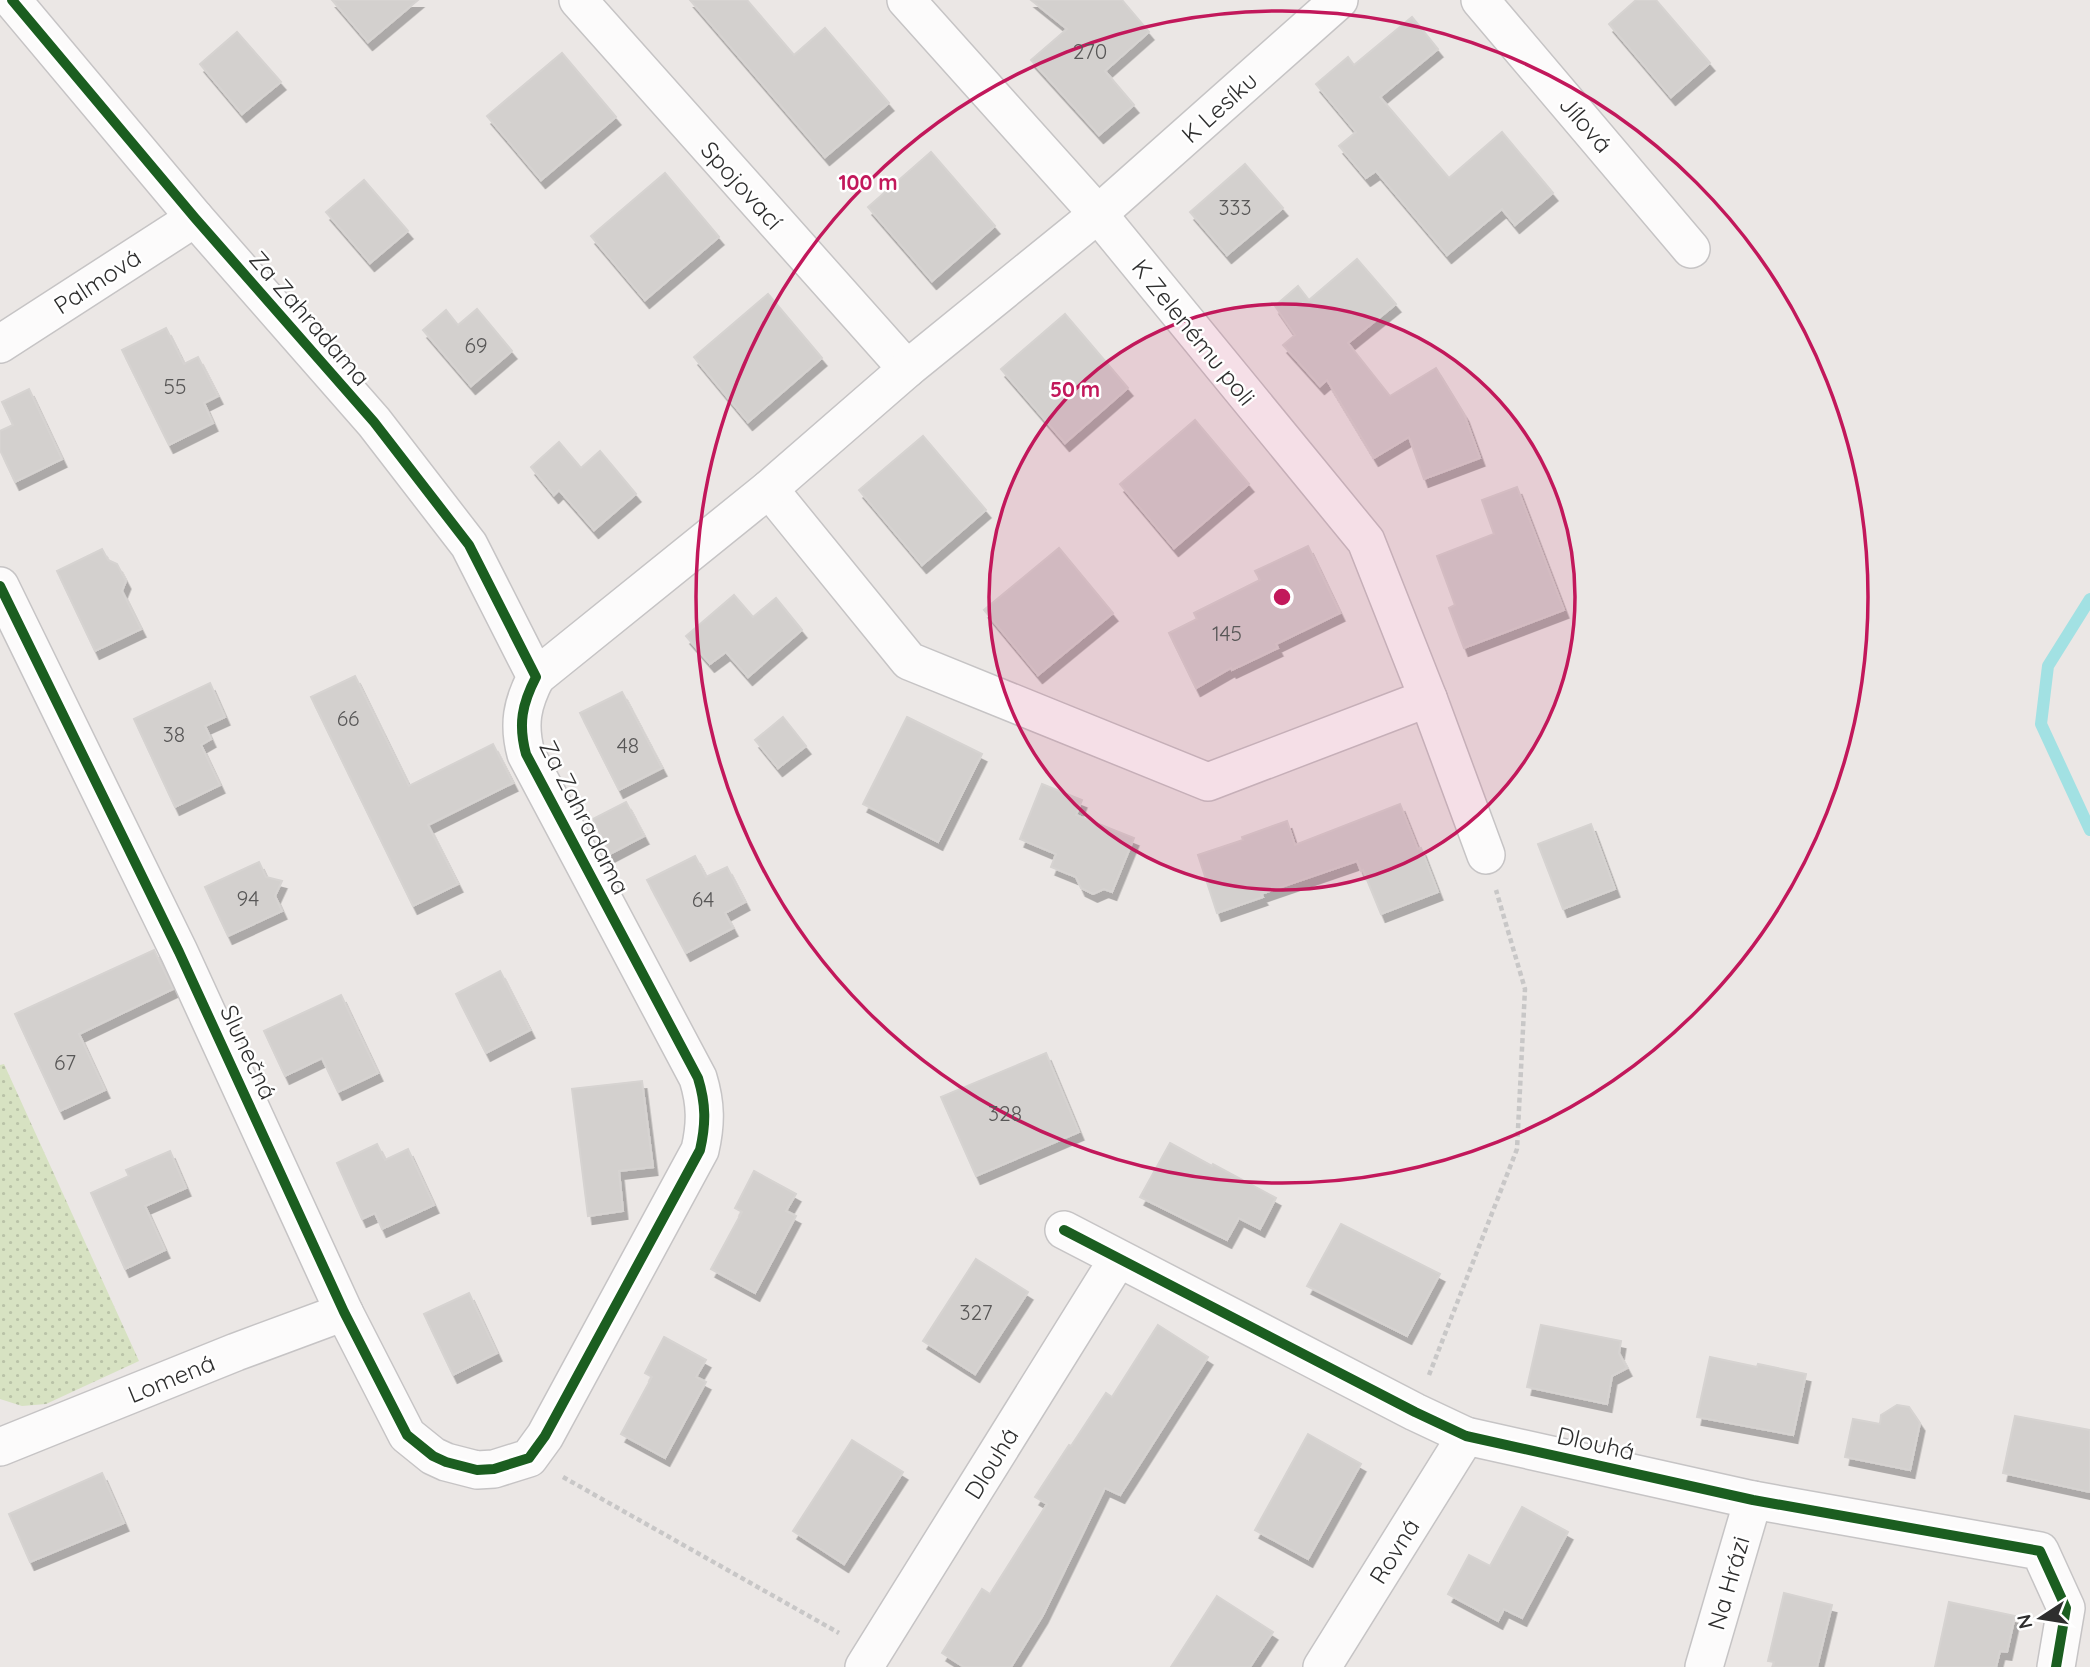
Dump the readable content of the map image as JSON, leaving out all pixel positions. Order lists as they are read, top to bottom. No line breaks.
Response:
{"streets":{"street":["K Lesíku","Jílová","Spojovací","Palmová","Za Zahradama","K Zelenému poli","Slunečná","Lomená","Dlouhá","Rovná","Na Hrázi"]},"crossings":[["K Lesíku","K Zelenému poli"],["Palmová","Za Zahradama"],["Za Zahradama","Slunečná"],["Slunečná","Lomená"],["Dlouhá","Rovná"],["Dlouhá","Na Hrázi"]],"house_numbers":["270","333","69","55","145","66","38","48","94","64","67","328","327"],"north":"left","rings":["100 m","50 m"]}
